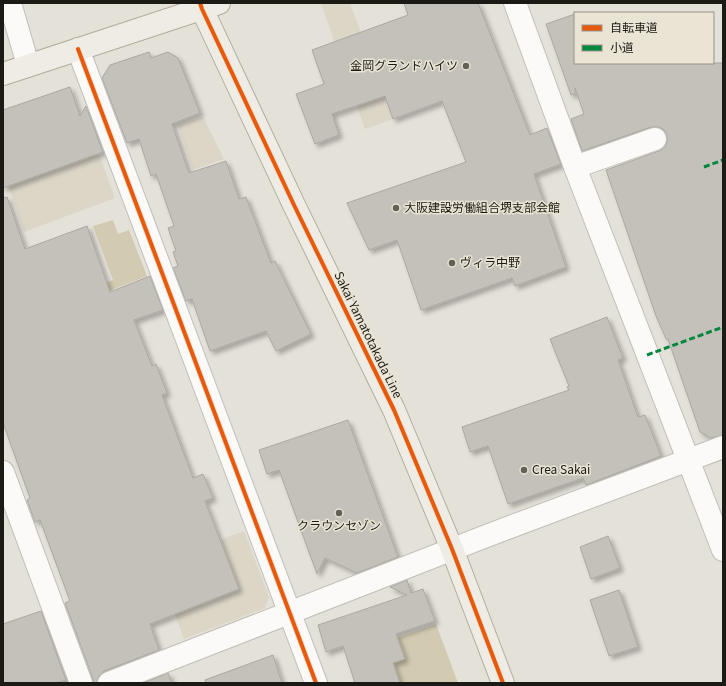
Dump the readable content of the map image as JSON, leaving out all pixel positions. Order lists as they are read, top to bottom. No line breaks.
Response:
{"streets":{"main road":["Sakai Yamatotakada Line"]},"places":["金岡グランドハイツ","大阪建設労働組合堺支部会館","ヴィラ中野","Crea Sakai","クラウンセゾン"],"legend":["自転車道","小道"]}
